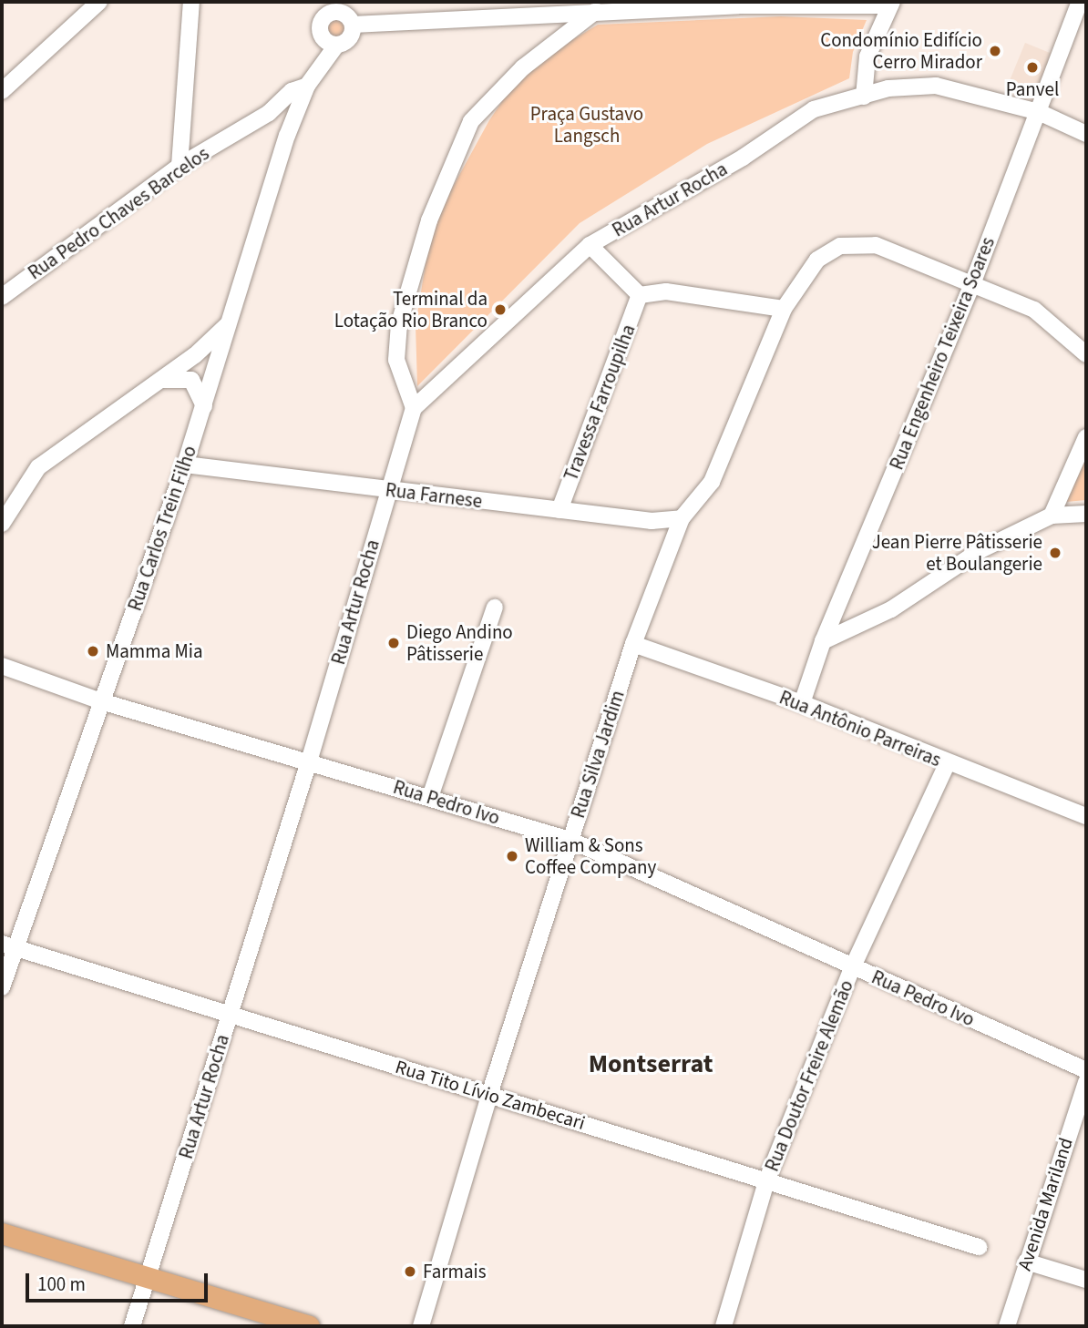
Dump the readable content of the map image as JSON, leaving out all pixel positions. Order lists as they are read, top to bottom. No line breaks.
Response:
{"streets":{"street":["Rua Artur Rocha","Rua Pedro Chaves Barcelos","Rua Engenheiro Teixeira Soares","Travessa Farroupilha","Rua Farnese","Rua Carlos Trein Filho","Rua Antônio Parreiras","Rua Silva Jardim","Rua Pedro Ivo","Rua Doutor Freire Alemão","Rua Tito Lívio Zambecari","Avenida Mariland"]},"crossings":[["Rua Artur Rocha","Rua Engenheiro Teixeira Soares"],["Rua Artur Rocha","Rua Farnese"],["Rua Artur Rocha","Rua Pedro Ivo"],["Rua Artur Rocha","Rua Tito Lívio Zambecari"],["Rua Pedro Chaves Barcelos","Rua Carlos Trein Filho"],["Rua Engenheiro Teixeira Soares","Rua Antônio Parreiras"],["Rua Engenheiro Teixeira Soares","Rua Silva Jardim"],["Travessa Farroupilha","Rua Farnese"],["Rua Farnese","Rua Carlos Trein Filho"],["Rua Farnese","Rua Silva Jardim"],["Rua Carlos Trein Filho","Rua Pedro Ivo"],["Rua Carlos Trein Filho","Rua Tito Lívio Zambecari"],["Rua Antônio Parreiras","Rua Silva Jardim"],["Rua Antônio Parreiras","Rua Doutor Freire Alemão"],["Rua Silva Jardim","Rua Pedro Ivo"],["Rua Silva Jardim","Rua Tito Lívio Zambecari"],["Rua Pedro Ivo","Rua Doutor Freire Alemão"],["Rua Doutor Freire Alemão","Rua Tito Lívio Zambecari"]],"districts":["Montserrat"],"parks":["Praça Gustavo Langsch"],"places":["Condomínio Edifício Cerro Mirador","Panvel","Terminal da Lotação Rio Branco","Jean Pierre Pâtisserie et Boulangerie","Diego Andino Pâtisserie","Mamma Mia","William & Sons Coffee Company","Farmais"],"scale_bar":"100 m"}
